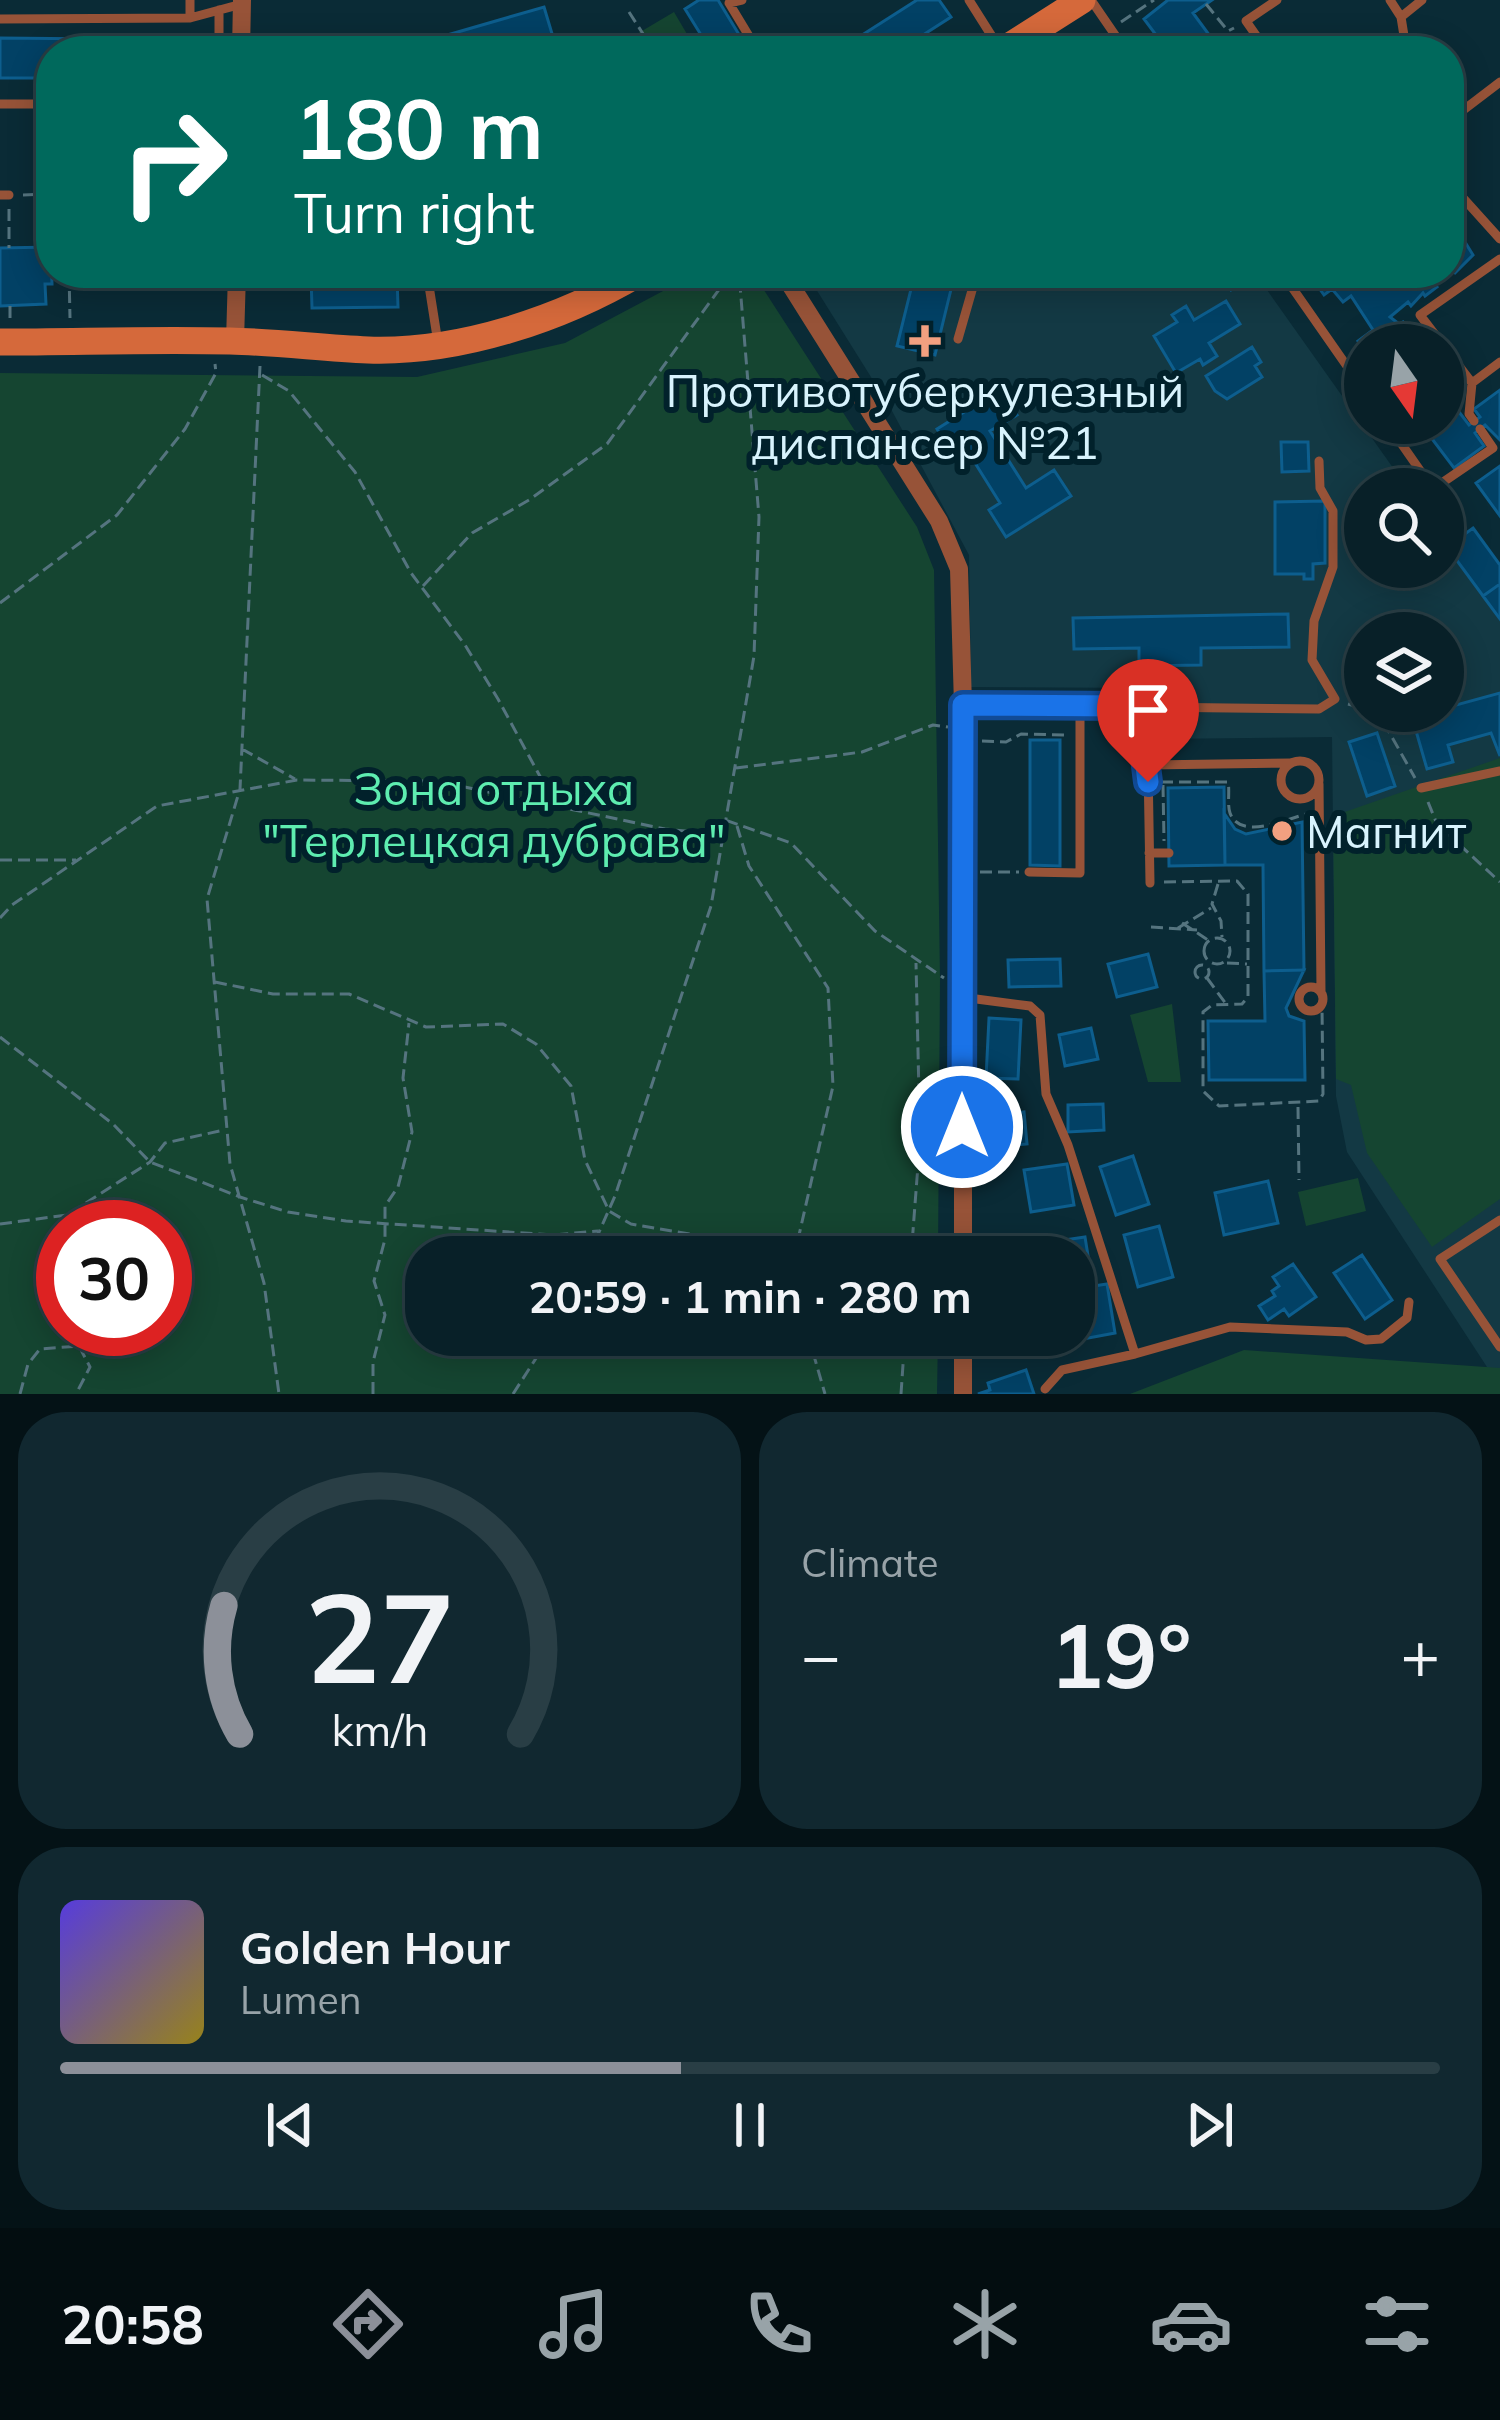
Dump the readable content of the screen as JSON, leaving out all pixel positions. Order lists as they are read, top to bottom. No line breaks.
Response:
{"parks":["Зона отдыха \"Терлецкая дубрава\""],"places":{"health":["Противотуберкулезный диспансер №21"],"other":["Магнит"]},"north":"bottom","page":{"turn":["180 m","Turn right"],"limit":"30","trip":"20:59 · 1 min · 280 m","tile":"Climate","heat":["−","19°","+"],"song":["Golden Hour","Lumen"],"tabs":"20:58","gauge":["27","km/h"]}}
